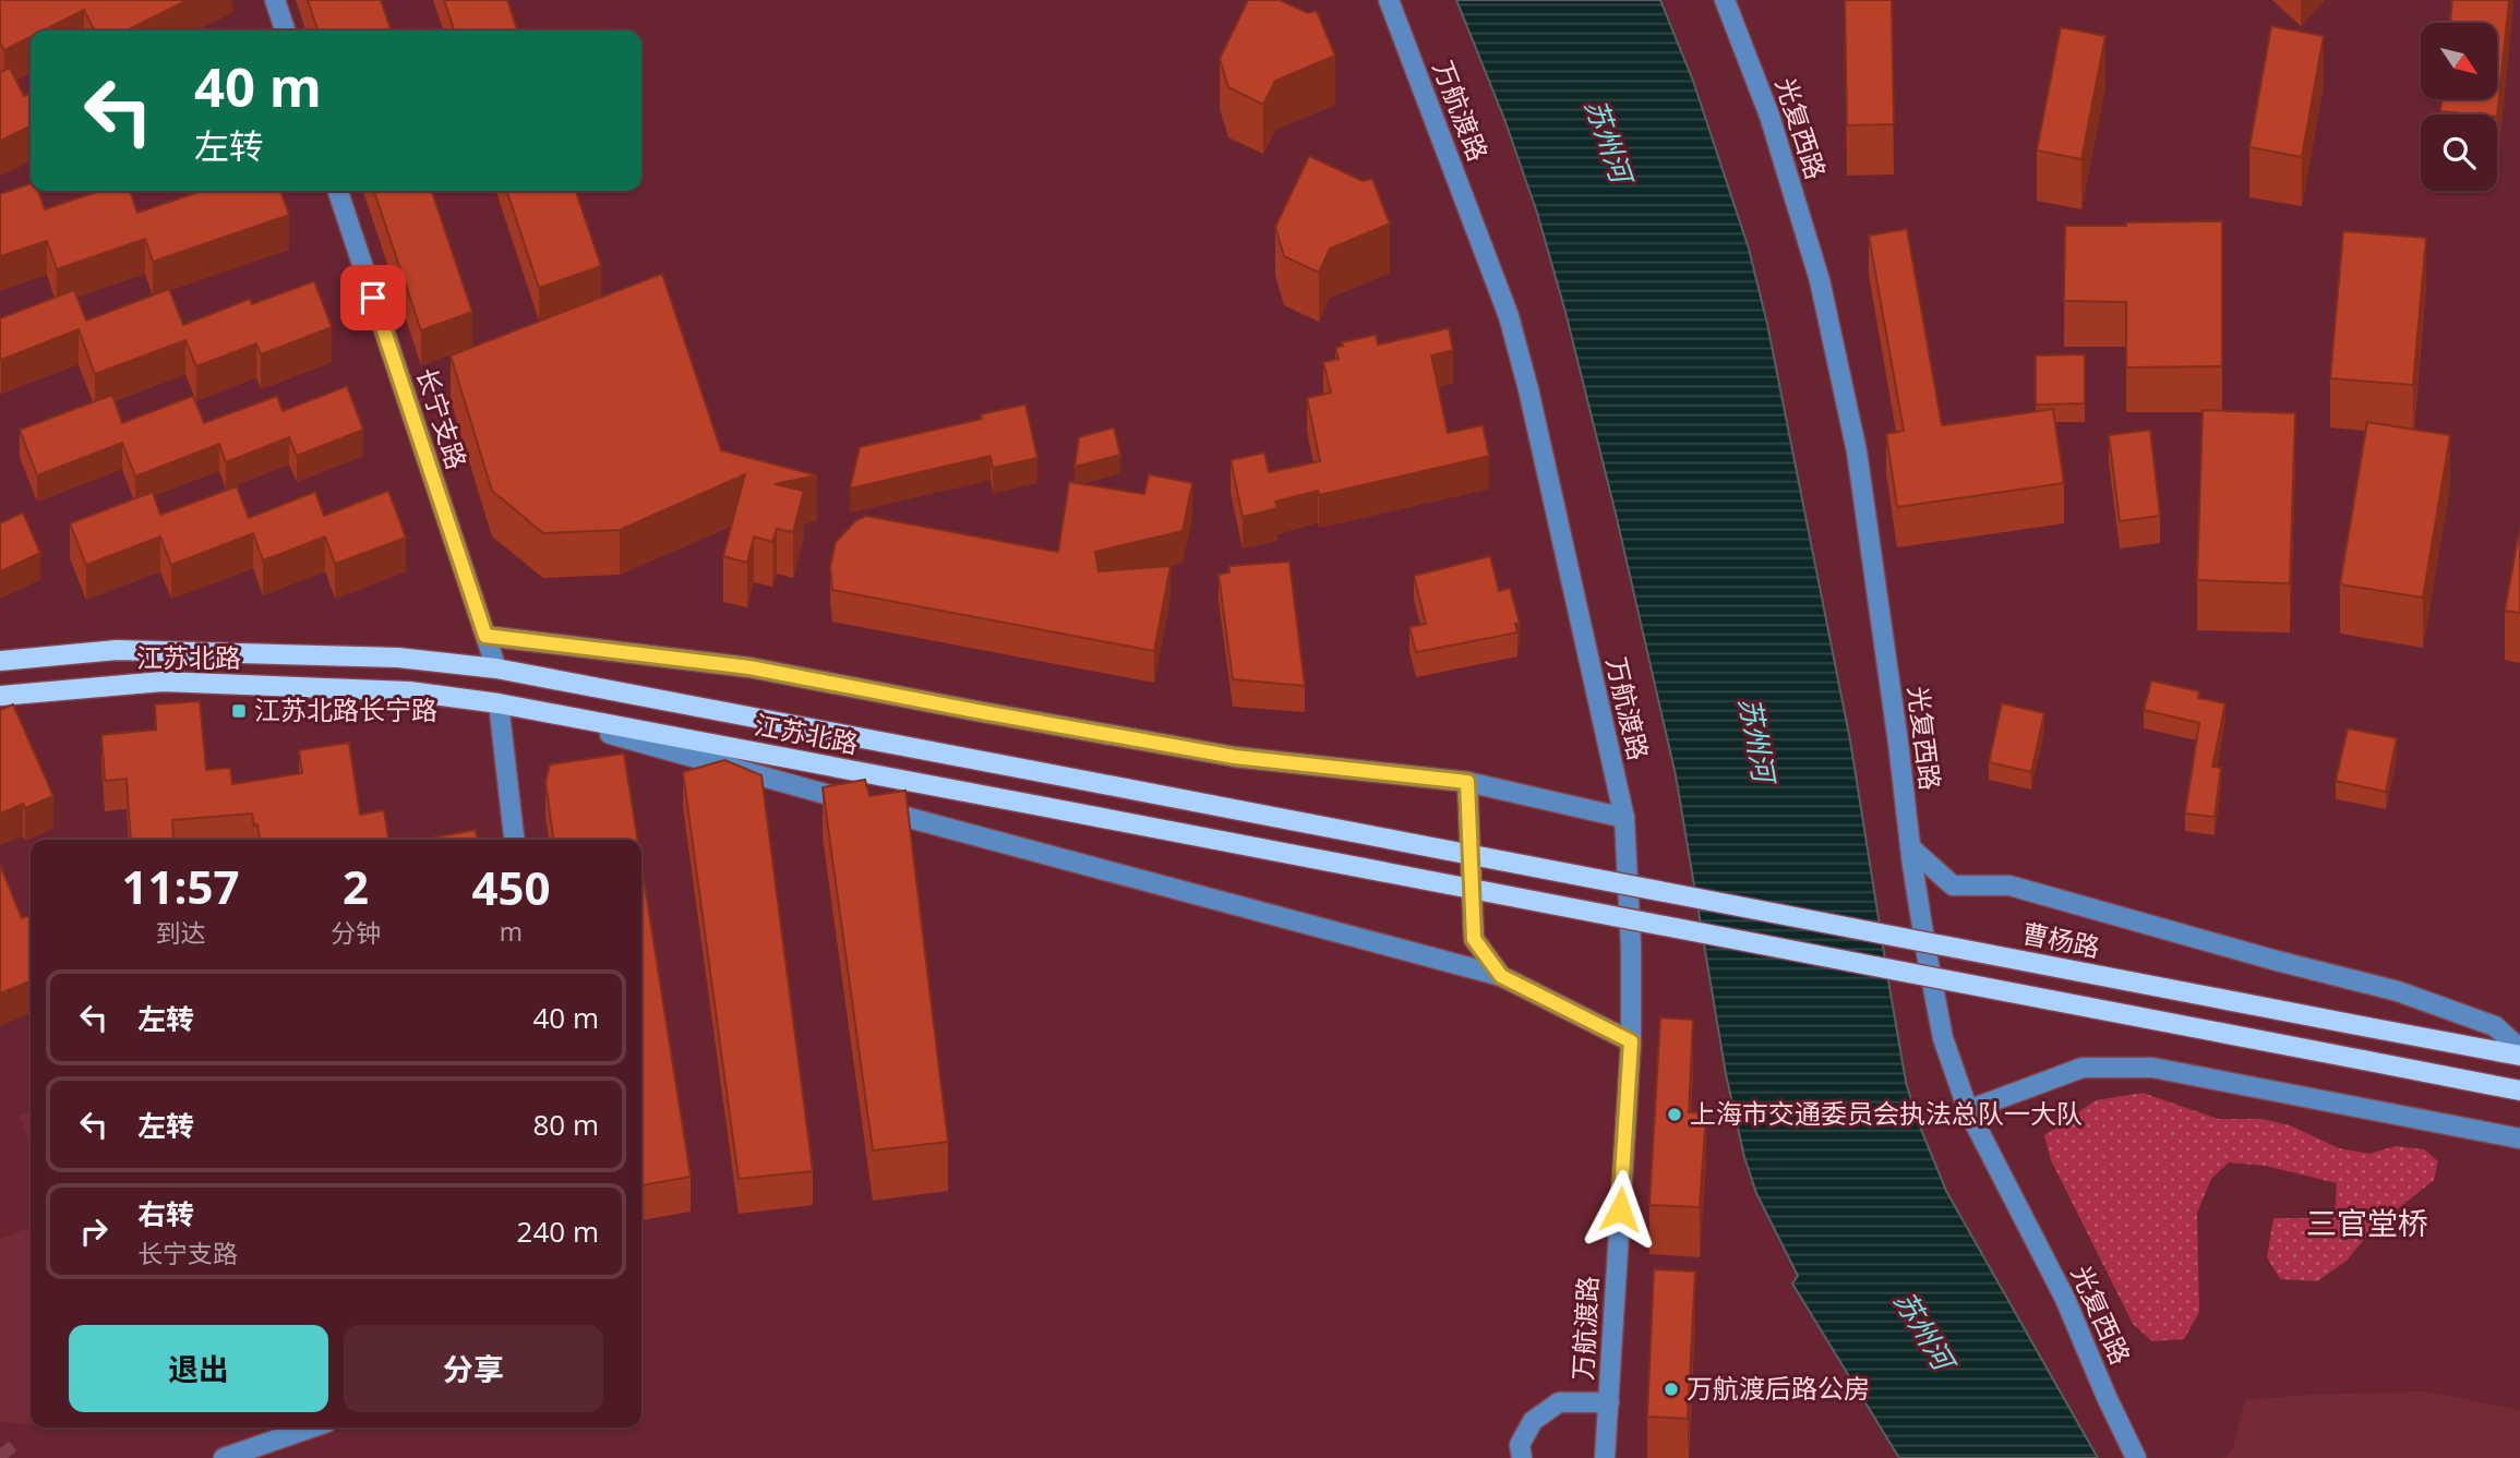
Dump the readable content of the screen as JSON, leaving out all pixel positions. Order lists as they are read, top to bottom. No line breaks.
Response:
{"streets":{"main road":["江苏北路","曹杨路"],"street":["万航渡路","光复西路","长宁支路"]},"crossings":[["长宁支路","江苏北路"],["江苏北路","曹杨路"]],"districts":["三官堂桥"],"water":["苏州河"],"places":{"transit":["江苏北路长宁路"],"other":["上海市交通委员会执法总队一大队","万航渡后路公房"]},"north":"bottom right","page":{"turn":["40 m","左转"],"eta":["11:57","到达","2","分钟","450","m"],"list":[{"name":"左转","value":"40 m"},{"name":"左转","value":"80 m"},{"name":"右转","note":"长宁支路","value":"240 m"}],"buttons":["退出","分享"]}}
